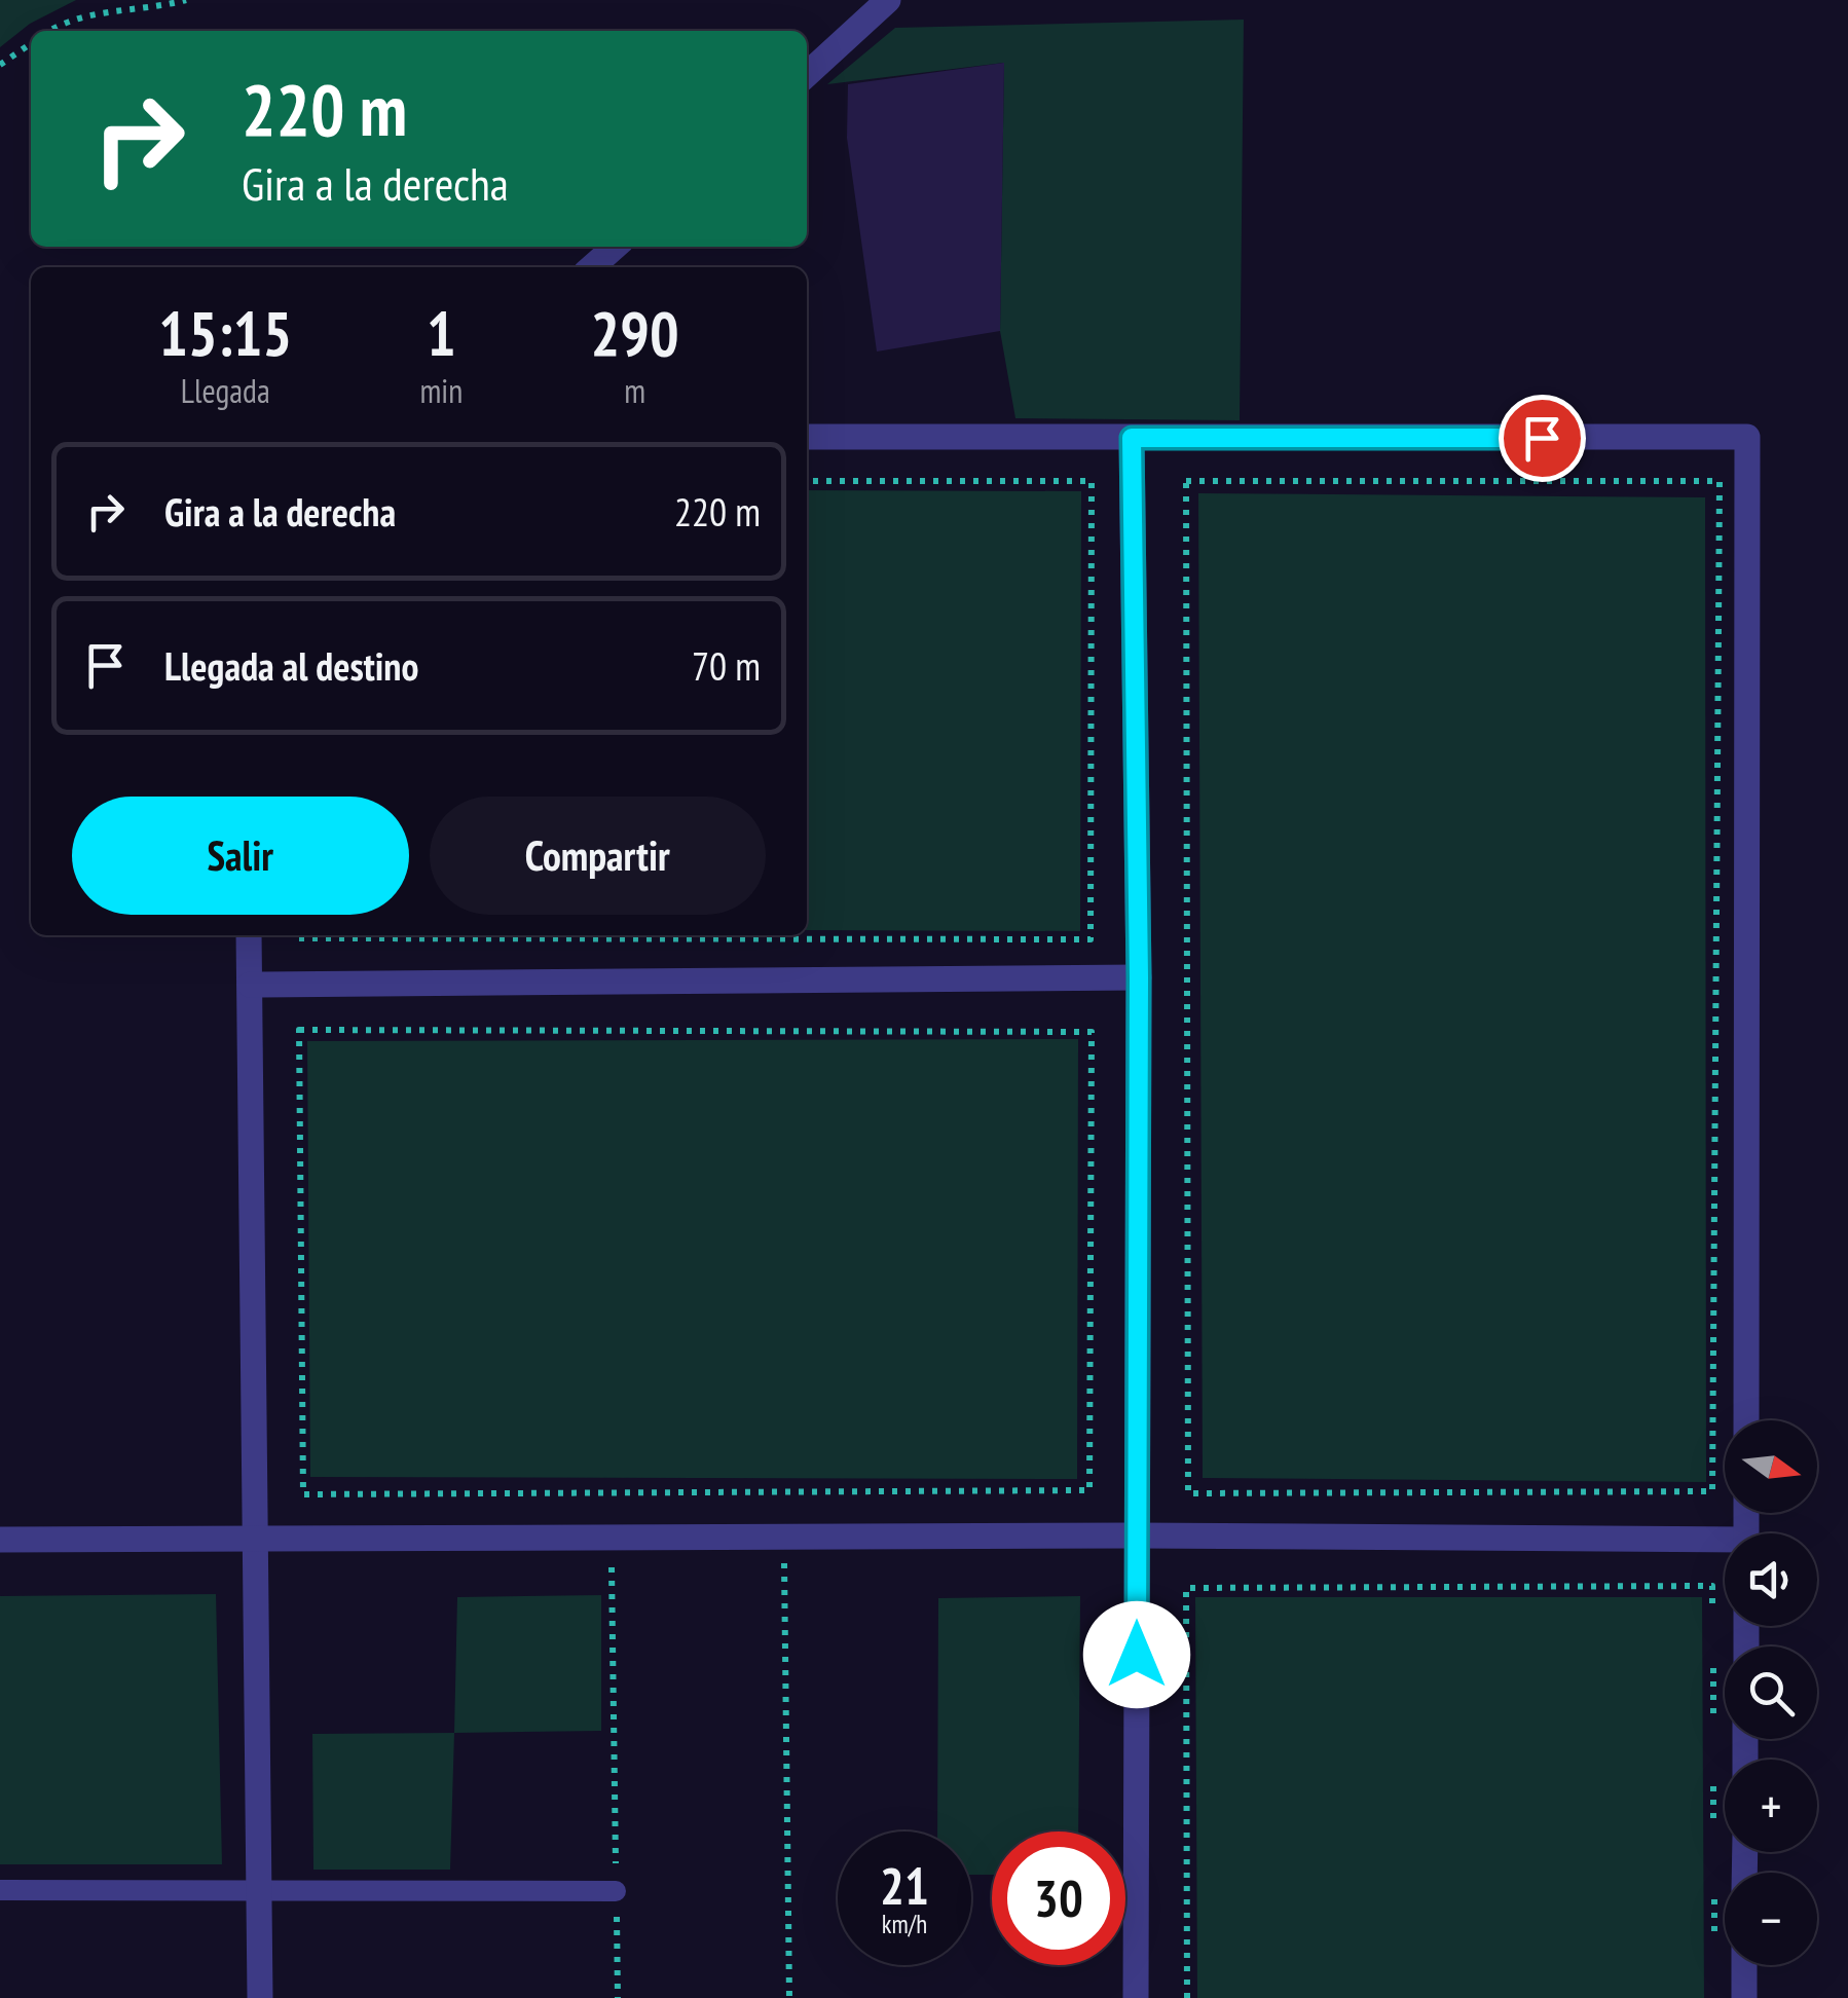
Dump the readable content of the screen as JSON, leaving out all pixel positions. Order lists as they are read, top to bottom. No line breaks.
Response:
{"north":"right","page":{"turn":["220 m","Gira a la derecha"],"eta":["15:15","Llegada","1","min","290","m"],"list":[{"name":"Gira a la derecha","value":"220 m"},{"name":"Llegada al destino","value":"70 m"}],"buttons":["Salir","Compartir"],"map_buttons":["+","−"],"speed":"21 km/h","limit":"30"}}
